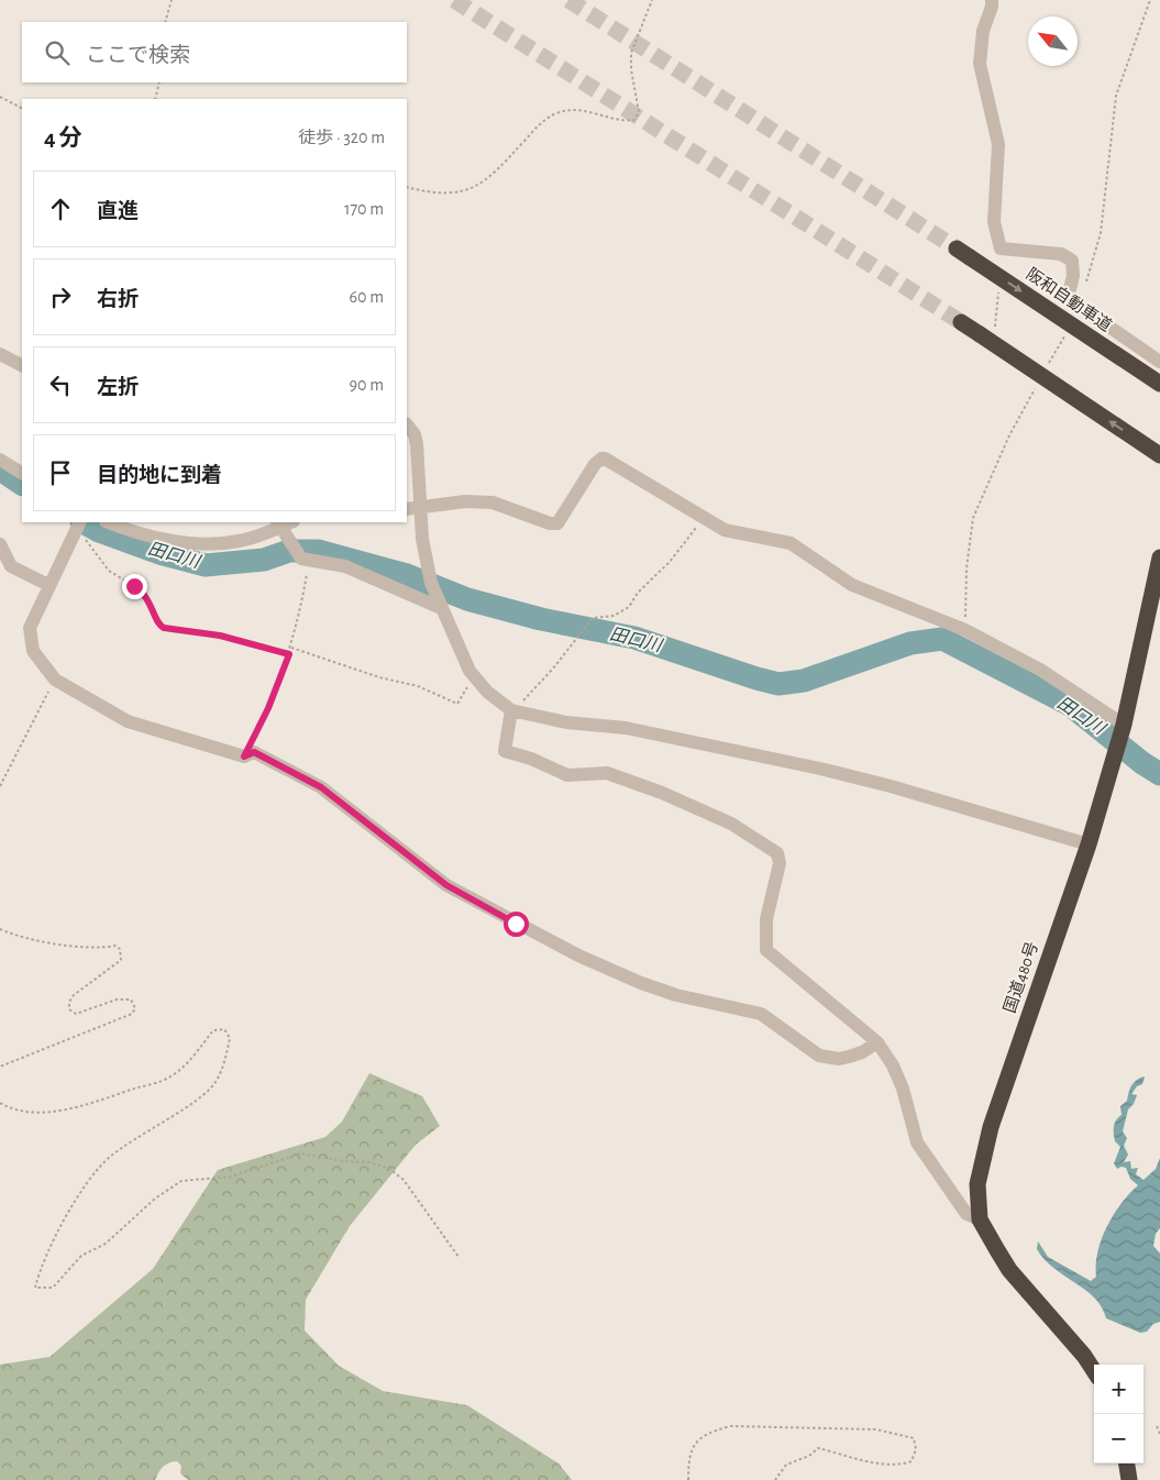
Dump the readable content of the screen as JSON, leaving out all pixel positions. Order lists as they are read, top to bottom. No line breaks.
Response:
{"streets":{"highway":["阪和自動車道","国道480号"]},"water":["田口川"],"north":"top left","page":{"search":"ここで検索","heading":["4 分","徒歩 · 320 m"],"list":[["直進","170 m"],["右折","60 m"],["左折","90 m"],"目的地に到着"],"map_buttons":["+","−"]}}
